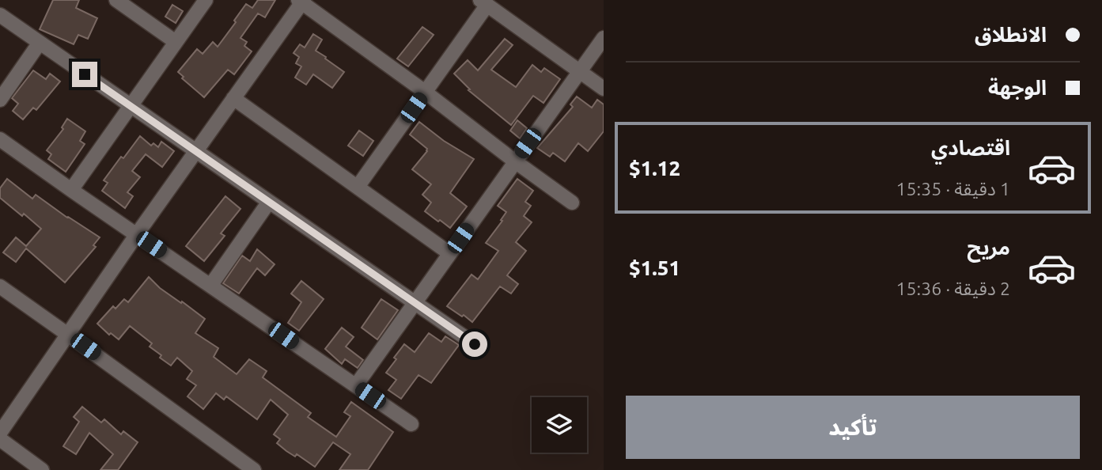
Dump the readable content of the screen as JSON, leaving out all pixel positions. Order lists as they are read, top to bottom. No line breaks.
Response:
{"page":{"banner":["الانطلاق","الوجهة"],"list":[{"name":"اقتصادي","note":"1 دقيقة · 15:35","value":"$1.12"},{"name":"مريح","note":"2 دقيقة · 15:36","value":"$1.51"}],"buttons":"تأكيد"}}
